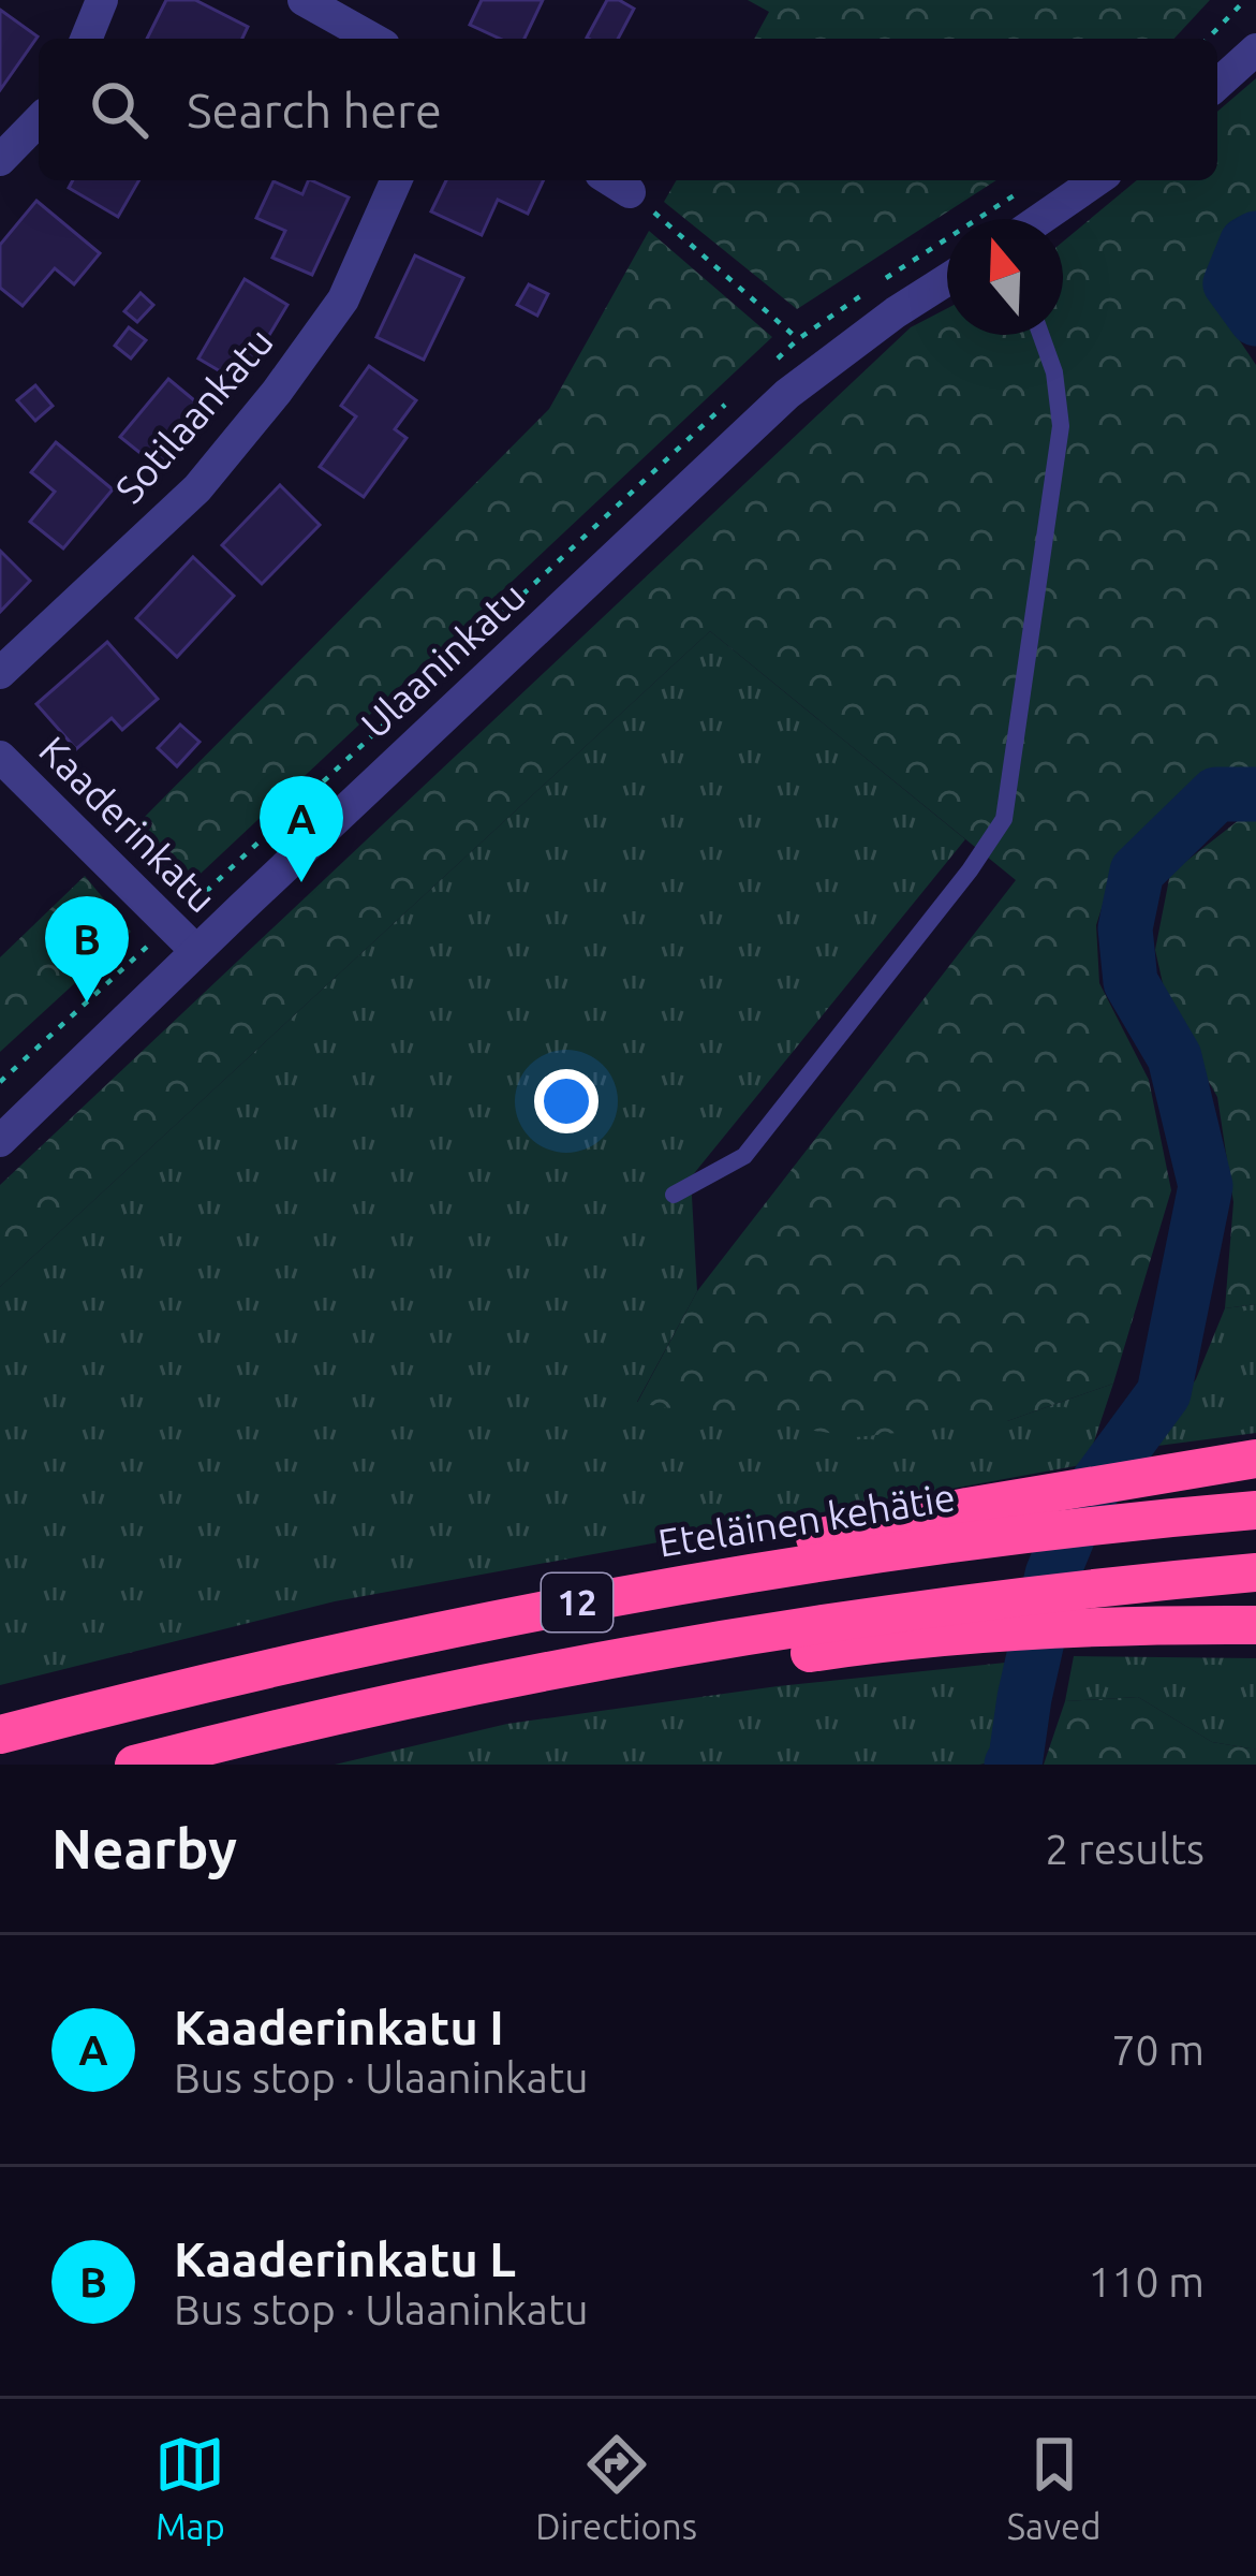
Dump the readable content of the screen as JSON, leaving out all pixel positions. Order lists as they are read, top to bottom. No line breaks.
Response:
{"streets":{"highway":["Eteläinen kehätie","12"],"street":["Sotilaankatu","Ulaaninkatu","Kaaderinkatu"]},"crossings":[["Ulaaninkatu","Kaaderinkatu"]],"north":"top","page":{"search":"Search here","pins":["A","B"],"heading":["Nearby","2 results"],"list":[{"mark":"A","name":"Kaaderinkatu I","note":"Bus stop · Ulaaninkatu","value":"70 m"},{"mark":"B","name":"Kaaderinkatu L","note":"Bus stop · Ulaaninkatu","value":"110 m"}],"nav":["Map","Directions","Saved"]}}
